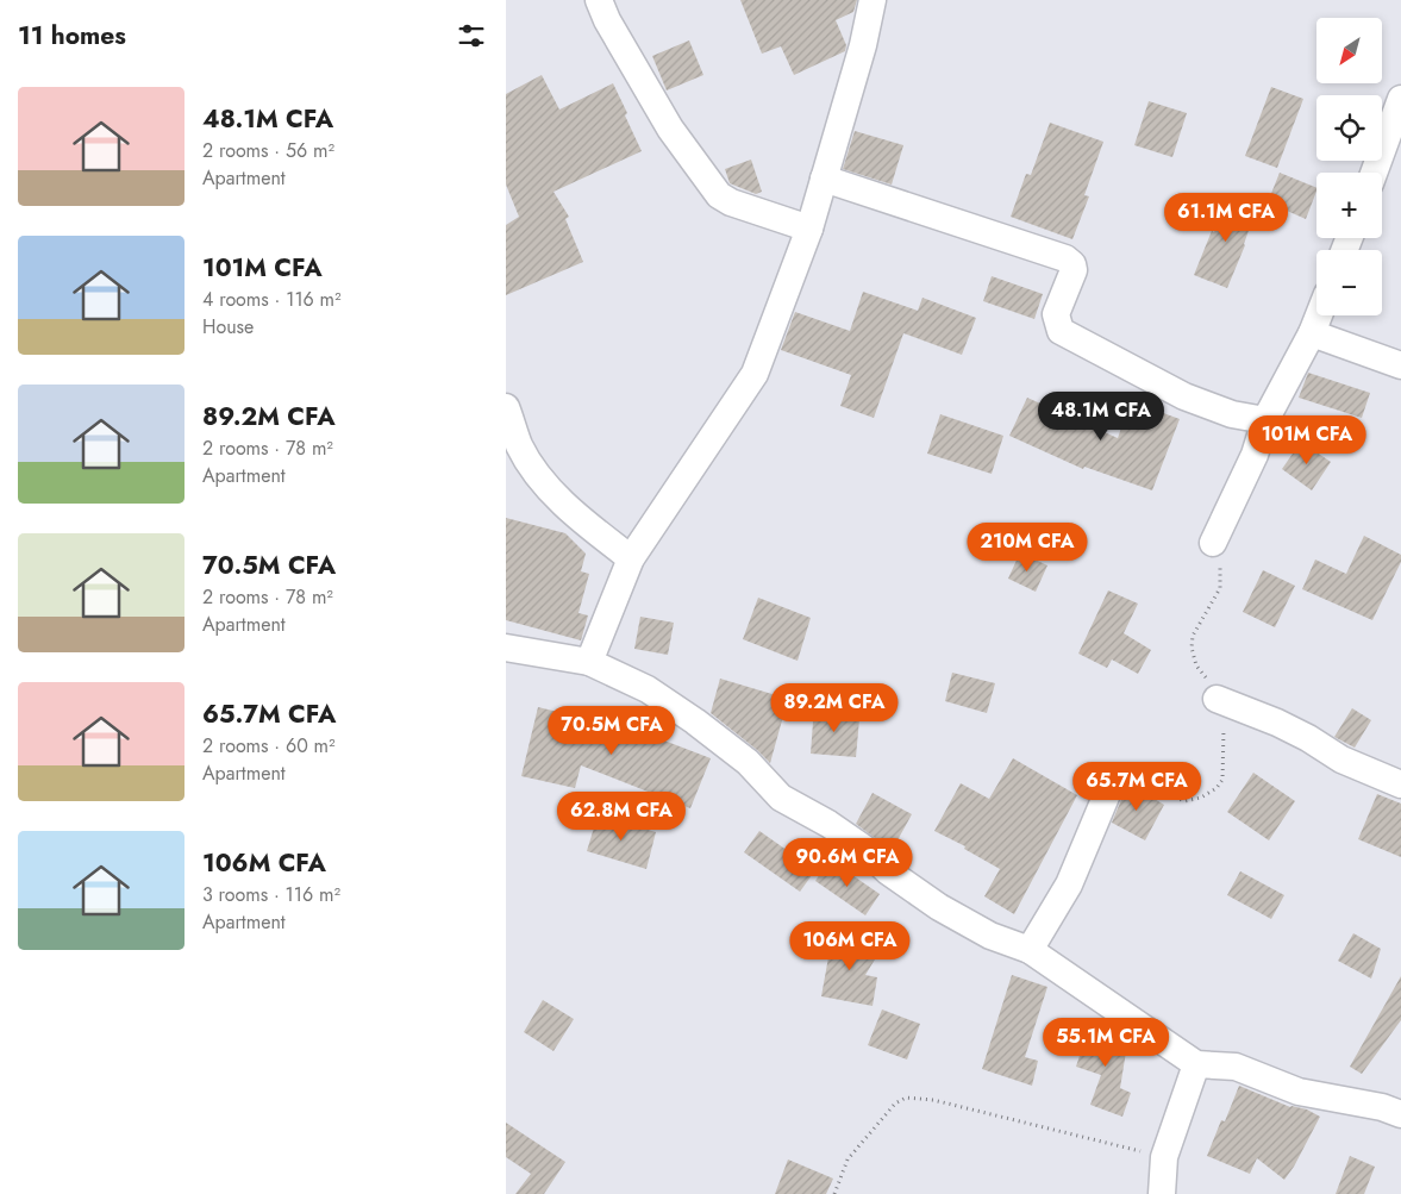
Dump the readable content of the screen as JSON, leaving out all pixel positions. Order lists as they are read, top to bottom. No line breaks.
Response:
{"north":"bottom left","page":{"heading":"11 homes","map_buttons":["+","−"],"list":[{"name":"48.1M CFA","note":"2 rooms · 56 m² · Apartment"},{"name":"101M CFA","note":"4 rooms · 116 m² · House"},{"name":"89.2M CFA","note":"2 rooms · 78 m² · Apartment"},{"name":"70.5M CFA","note":"2 rooms · 78 m² · Apartment"},{"name":"65.7M CFA","note":"2 rooms · 60 m² · Apartment"},{"name":"106M CFA","note":"3 rooms · 116 m² · Apartment"}],"price":["61.1M CFA","48.1M CFA","101M CFA","210M CFA","89.2M CFA","70.5M CFA","65.7M CFA","62.8M CFA","90.6M CFA","106M CFA","55.1M CFA"]}}
